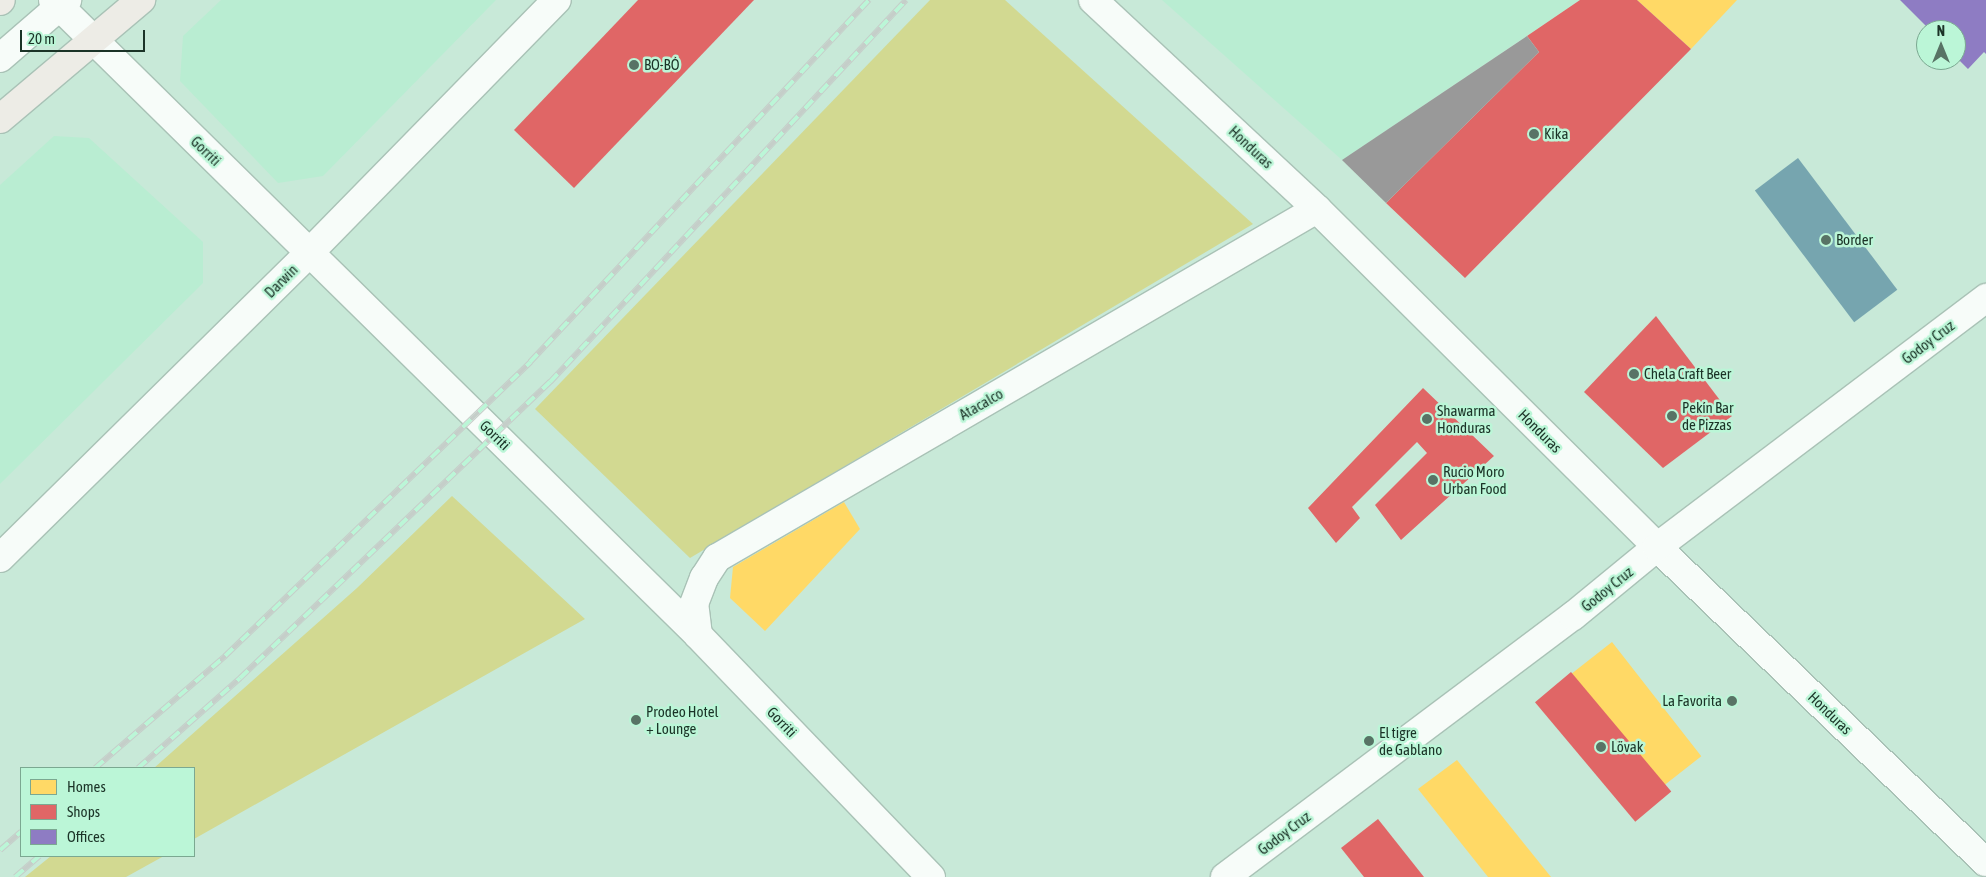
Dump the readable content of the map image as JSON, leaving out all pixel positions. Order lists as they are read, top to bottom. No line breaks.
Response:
{"streets":{"street":["Honduras","Gorriti","Darwin","Godoy Cruz","Atacalco"]},"crossings":[["Honduras","Godoy Cruz"],["Honduras","Atacalco"],["Gorriti","Darwin"],["Gorriti","Atacalco"]],"places":["BO-BÓ","Kika","Border","Chela Craft Beer","Pekín Bar de Pizzas","Shawarma Honduras","Rucio Moro Urban Food","La Favorita","Prodeo Hotel + Lounge","El tigre de Gablano","Lövak"],"legend":["Homes","Shops","Offices"],"scale_bar":"20 m","north":"top"}
